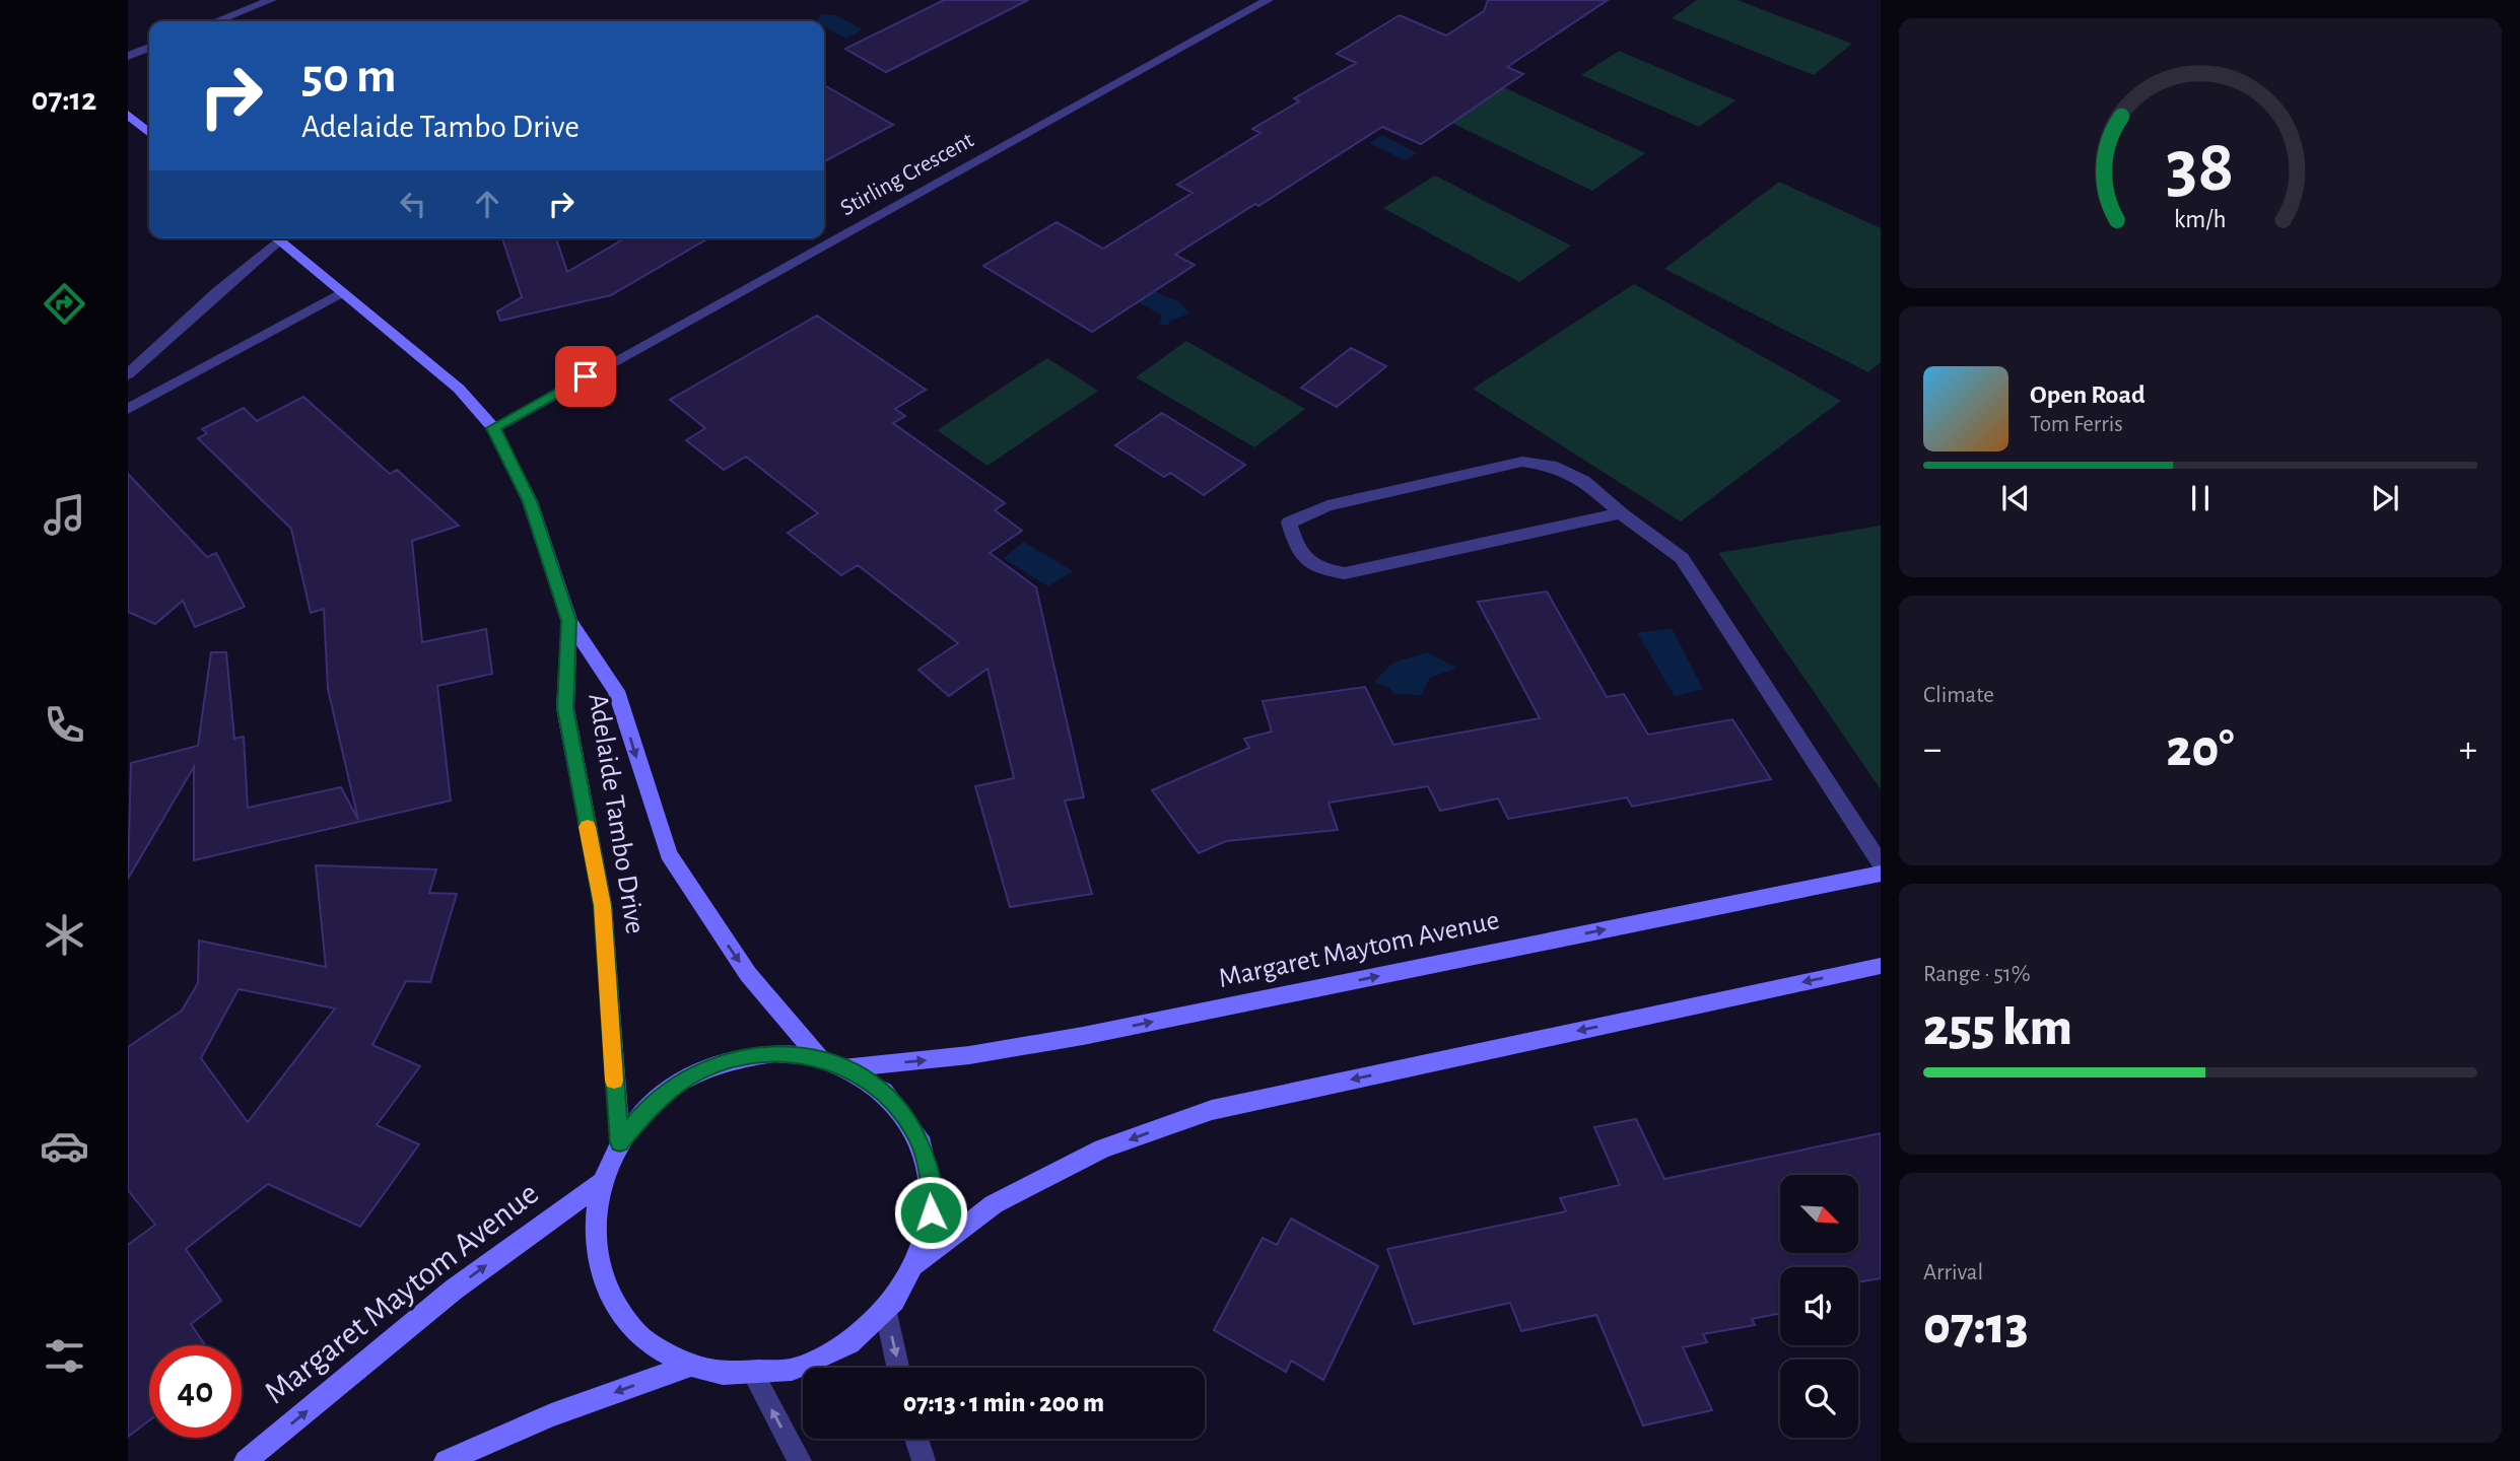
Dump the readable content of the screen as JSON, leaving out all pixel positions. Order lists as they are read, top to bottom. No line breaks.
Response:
{"streets":{"street":["Stirling Crescent","Adelaide Tambo Drive","Margaret Maytom Avenue"]},"crossings":[["Stirling Crescent","Adelaide Tambo Drive"]],"north":"bottom right","page":{"tabs":"07:12","turn":["50 m","Adelaide Tambo Drive"],"song":["Open Road","Tom Ferris"],"tile":["Climate",["Range · 51%","255 km"],["Arrival","07:13"]],"heat":["−","20°","+"],"limit":"40","trip":"07:13 · 1 min · 200 m","gauge":["38","km/h"]}}
